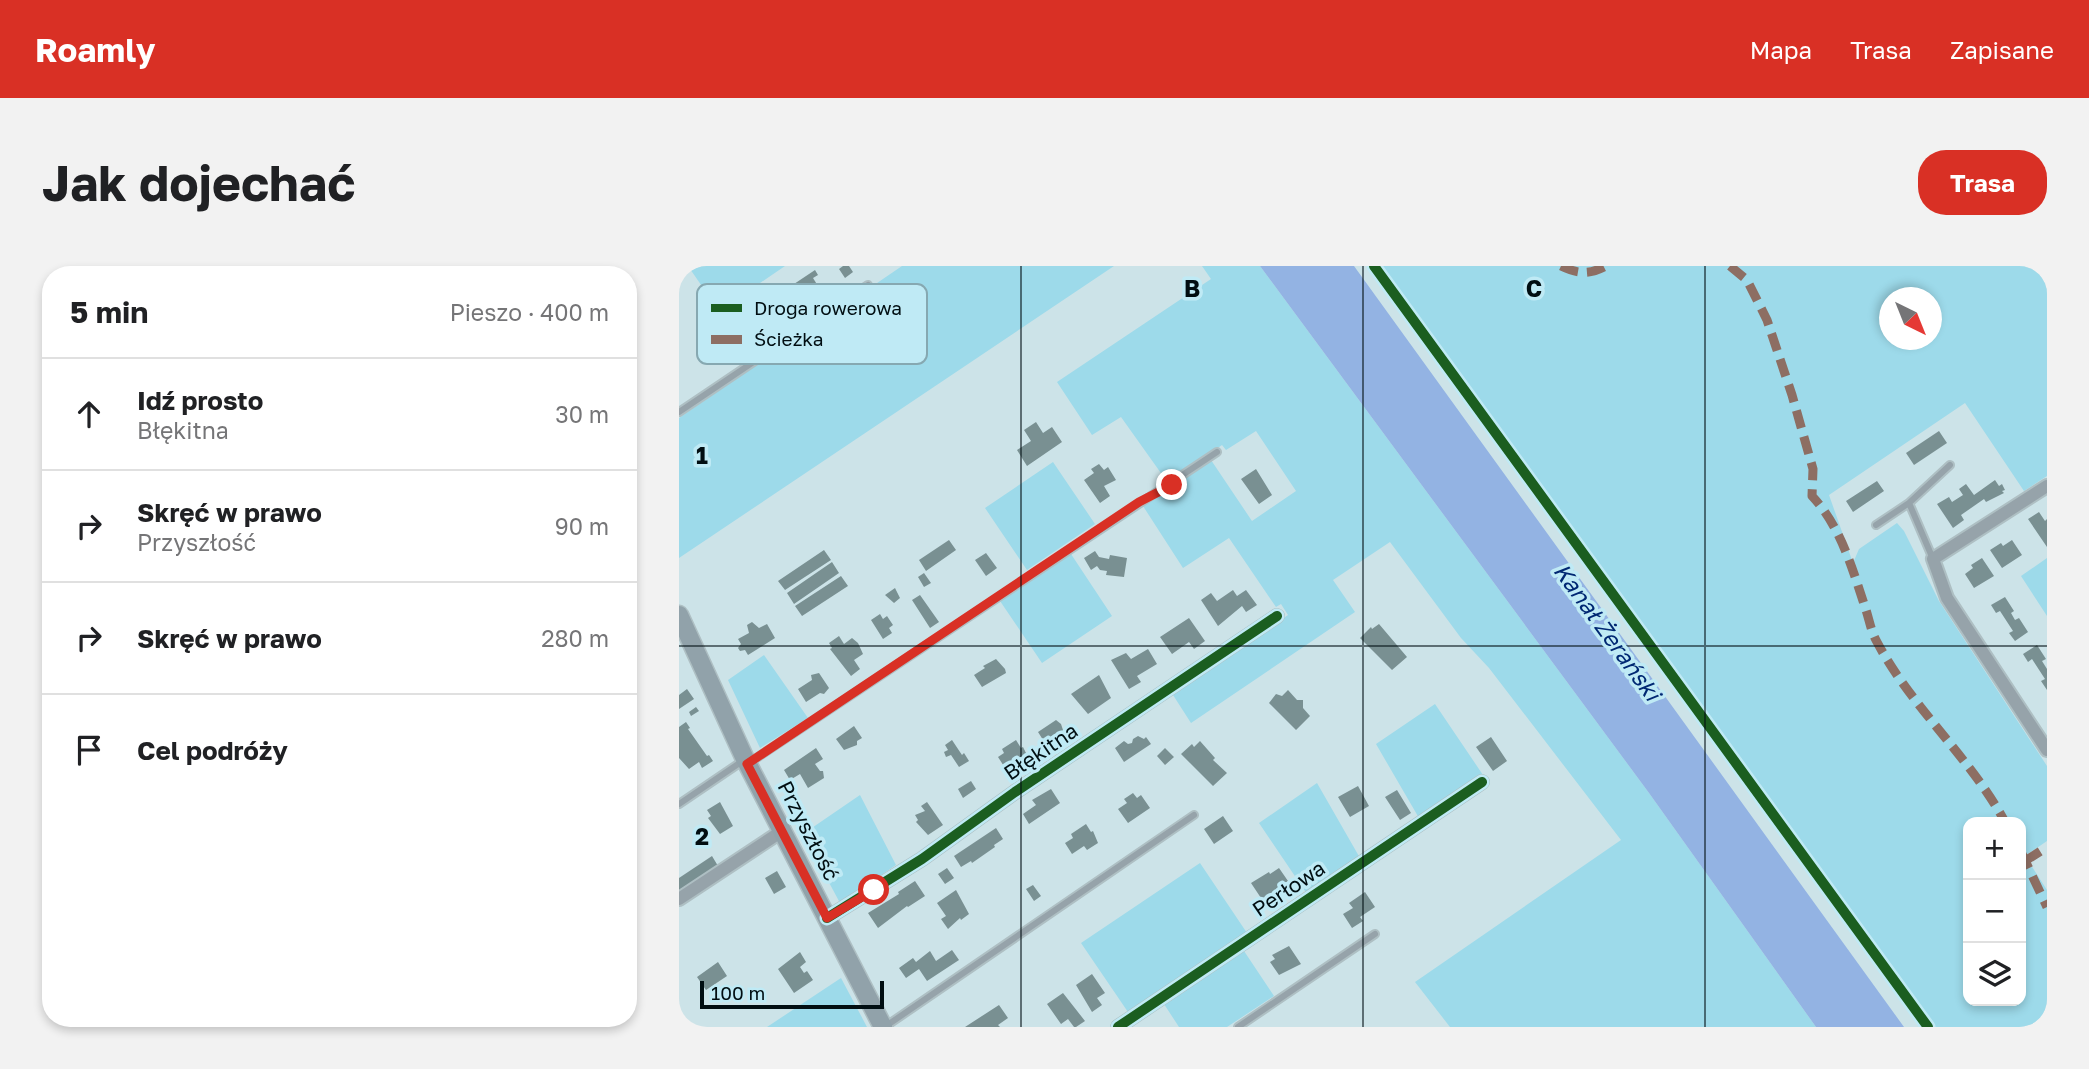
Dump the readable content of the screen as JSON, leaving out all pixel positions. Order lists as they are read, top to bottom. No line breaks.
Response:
{"streets":{"street":["Błękitna","Przyszłość","Perłowa"]},"crossings":[["Błękitna","Przyszłość"]],"water":["Kanał Żerański"],"legend":["Droga rowerowa","Ścieżka"],"scale_bar":"100 m","north":"bottom right","page":{"header":"Roamly","nav":["Mapa","Trasa","Zapisane"],"buttons":"Trasa","title":"Jak dojechać","heading":["5 min","Pieszo · 400 m"],"list":[["Idź prosto","Błękitna","30 m"],["Skręć w prawo","Przyszłość","90 m"],["Skręć w prawo","280 m"],"Cel podróży"],"map_buttons":["+","−"],"scale":"100 m"},"grid":{"columns":["B","C"],"rows":["1","2"]}}
